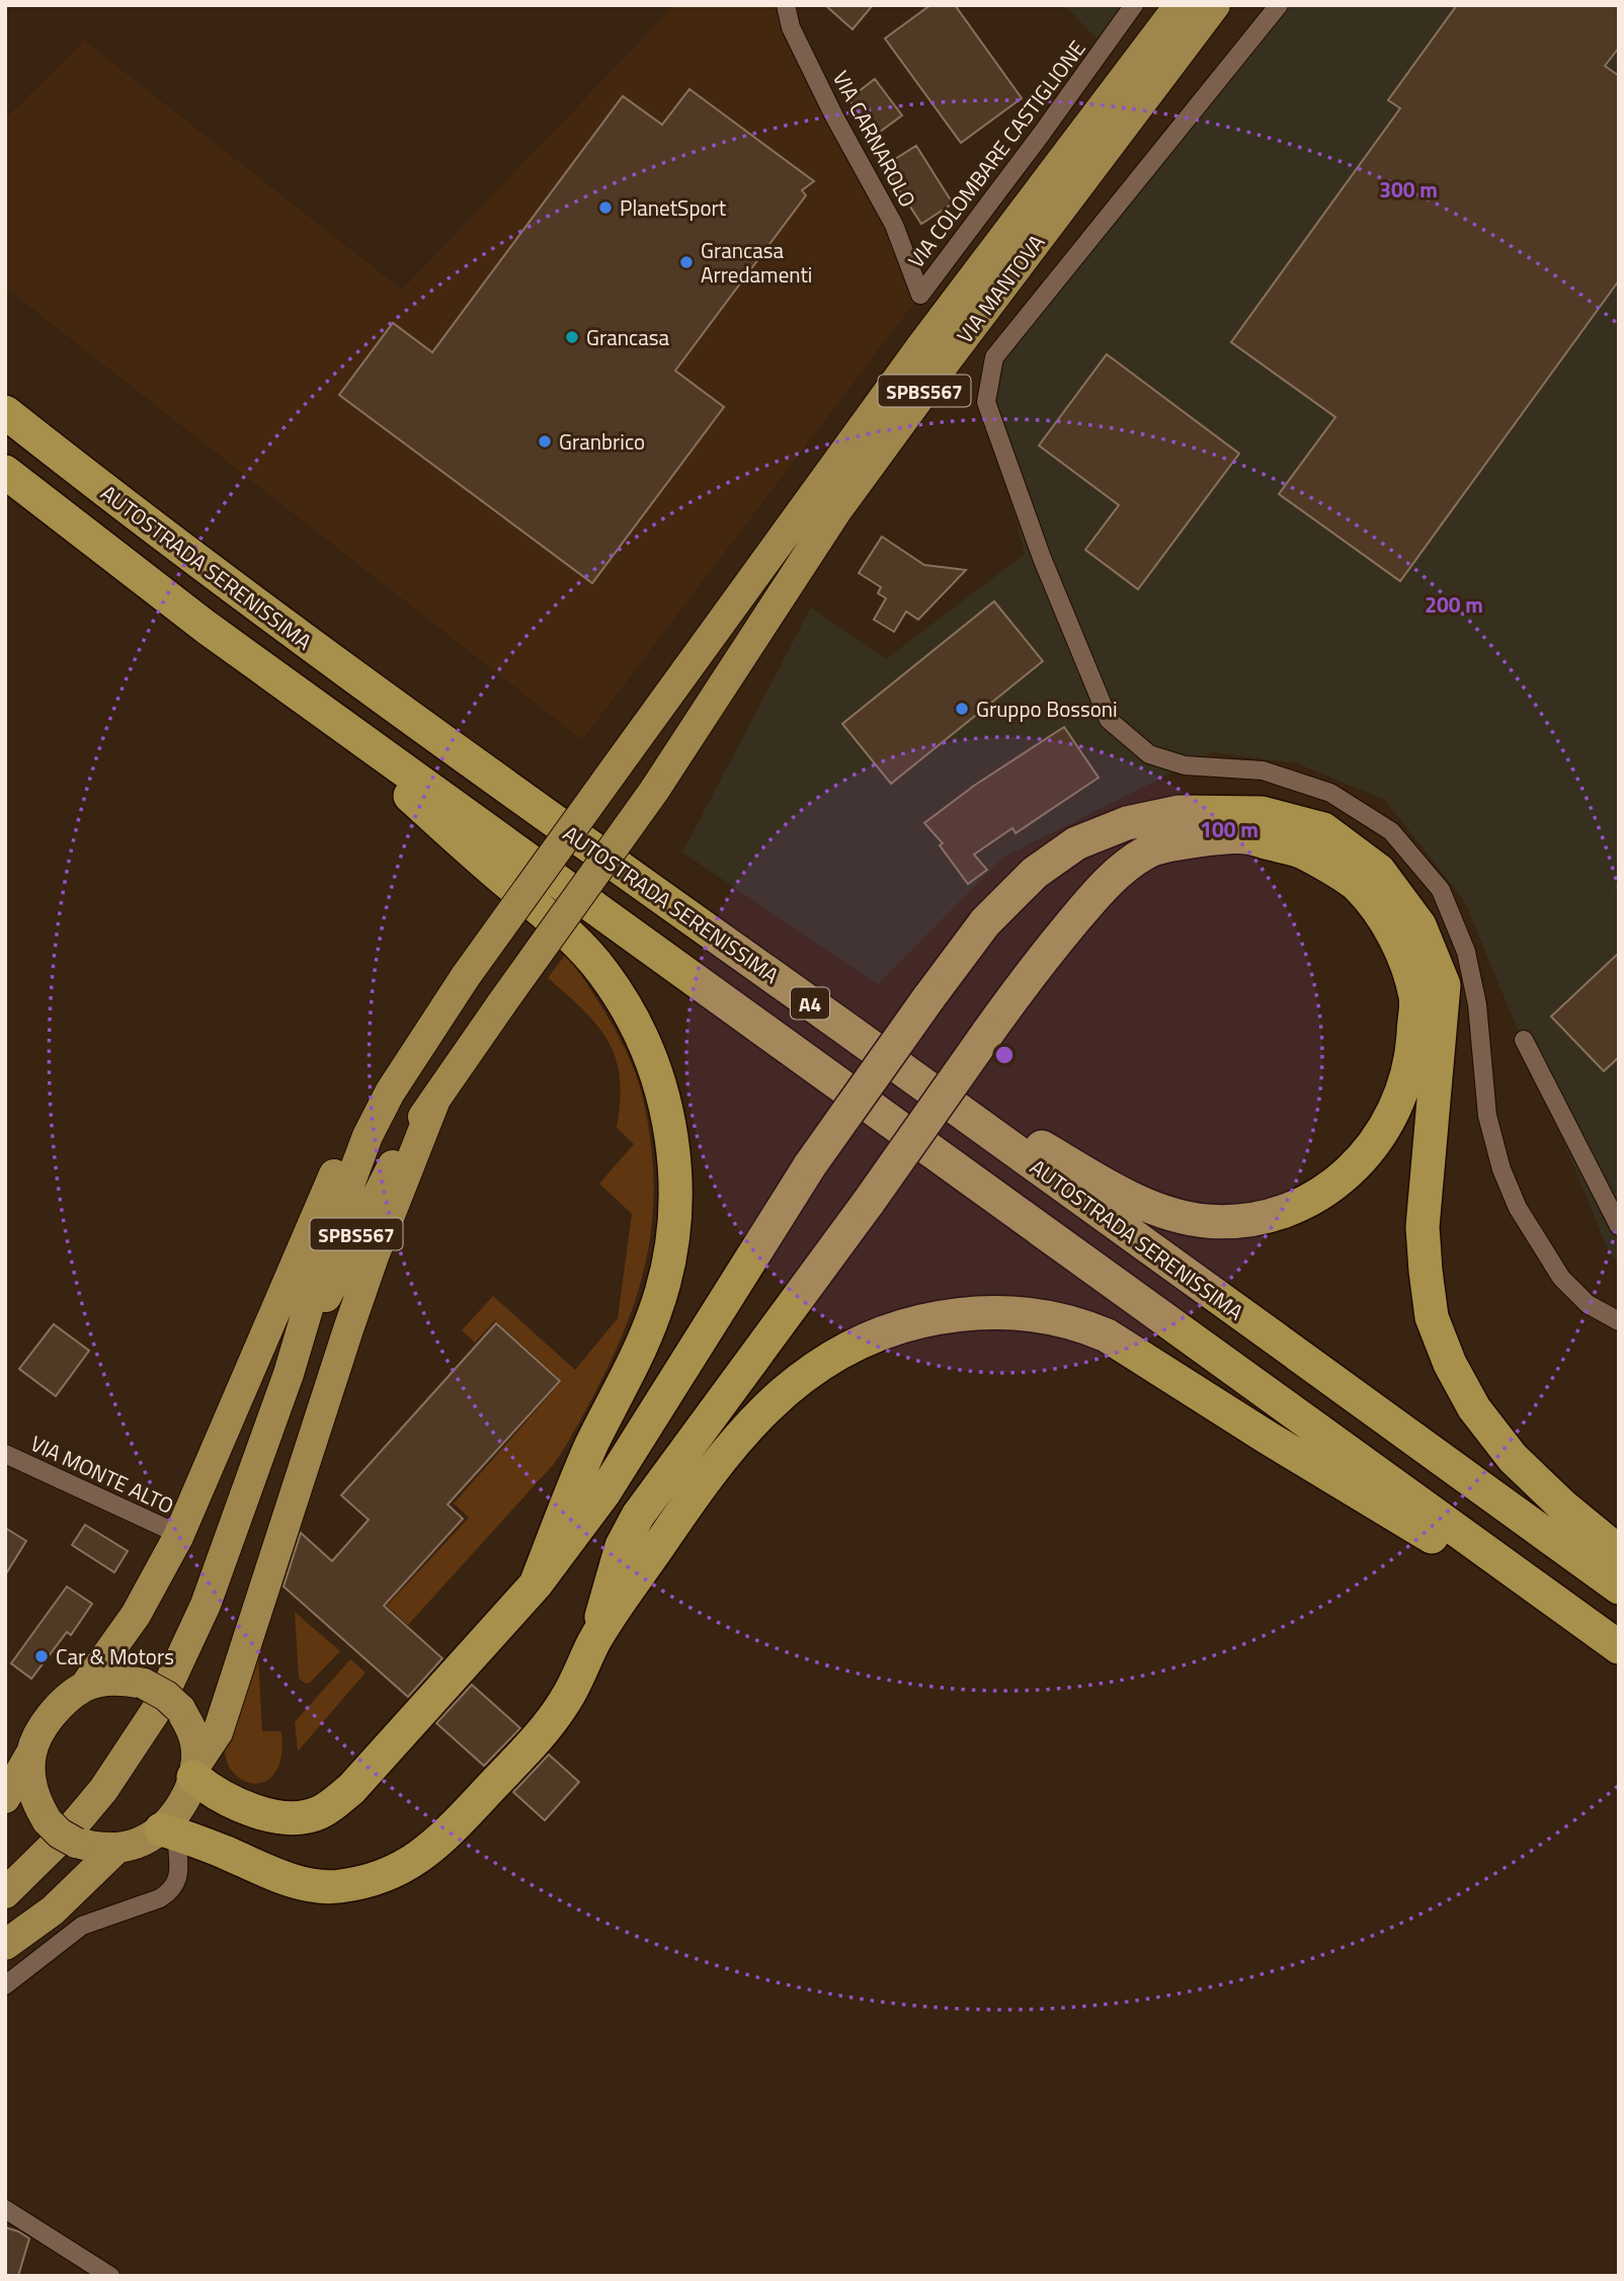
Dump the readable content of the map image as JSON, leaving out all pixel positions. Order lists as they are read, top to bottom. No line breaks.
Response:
{"streets":{"highway":["VIA MANTOVA","SPBS567","AUTOSTRADA SERENISSIMA","A4"],"street":["VIA CARNAROLO","VIA COLOMBARE CASTIGLIONE","VIA MONTE ALTO"]},"crossings":[["VIA CARNAROLO","VIA COLOMBARE CASTIGLIONE"],["VIA MANTOVA","SPBS567"]],"places":["PlanetSport","Grancasa Arredamenti","Grancasa","Granbrico","Gruppo Bossoni","Car & Motors"],"rings":["300 m","200 m","100 m"]}
